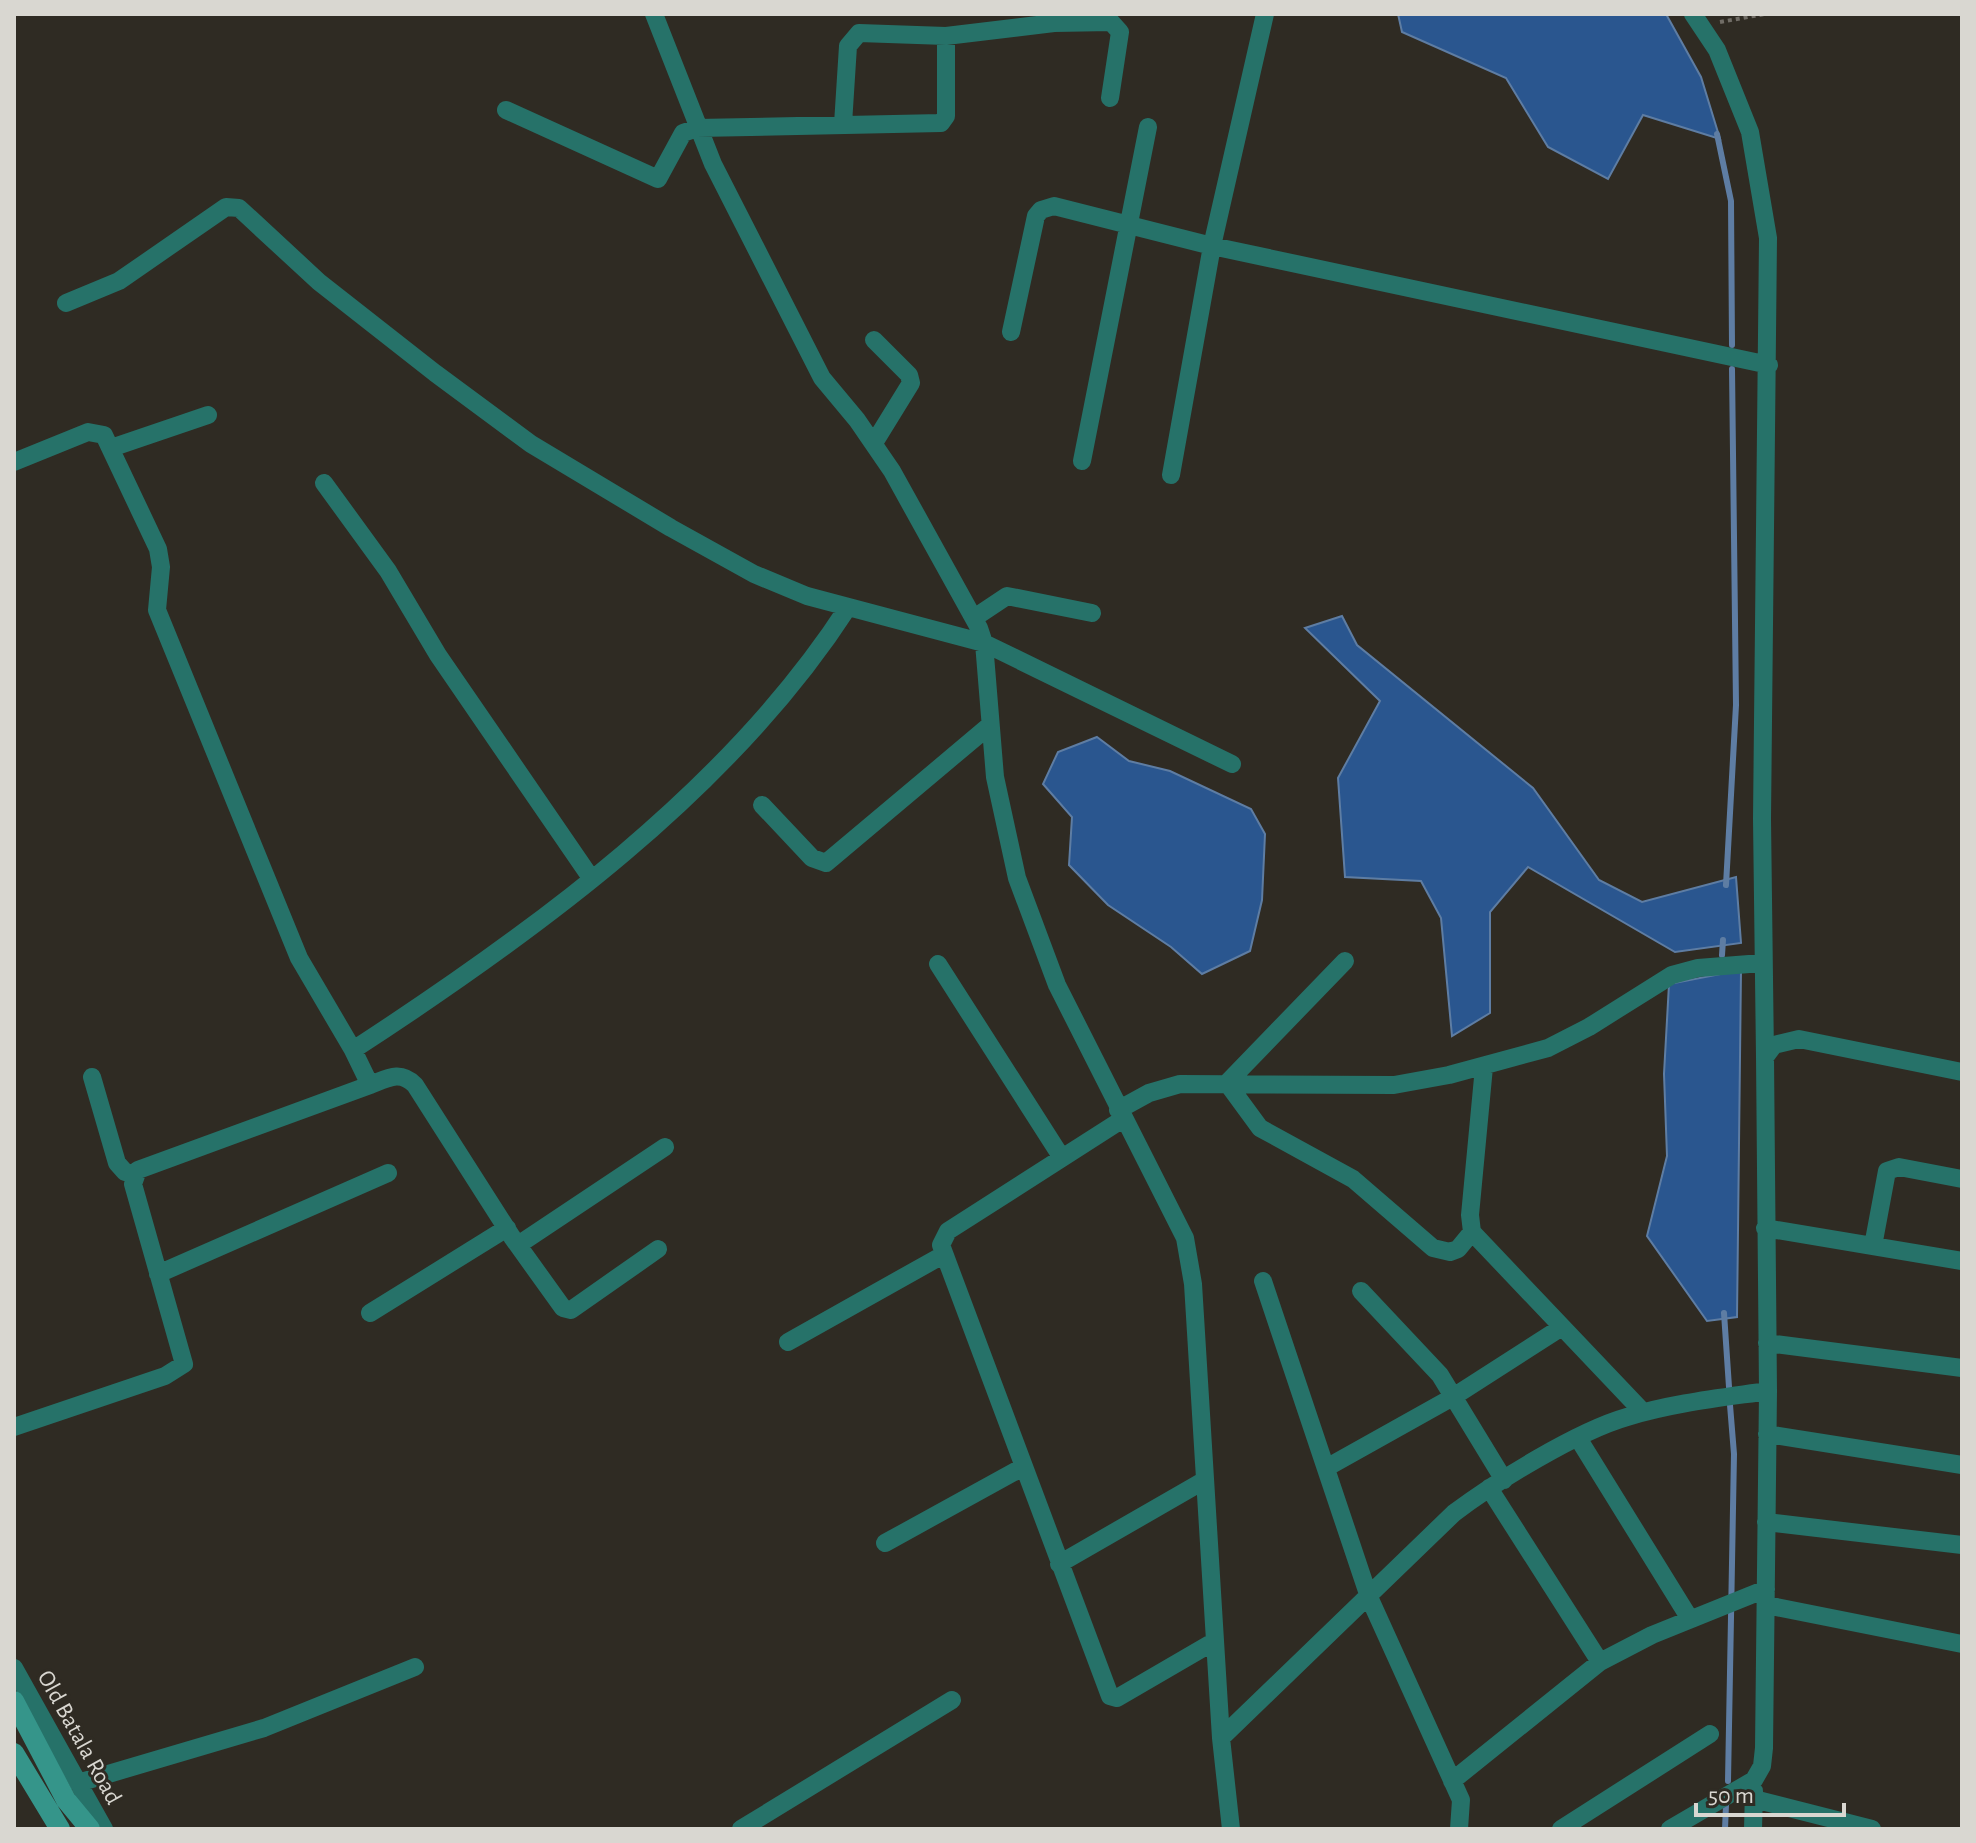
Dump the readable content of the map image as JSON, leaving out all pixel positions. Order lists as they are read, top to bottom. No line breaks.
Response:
{"streets":{"street":["Old Batala Road"]},"scale_bar":"50 m"}
